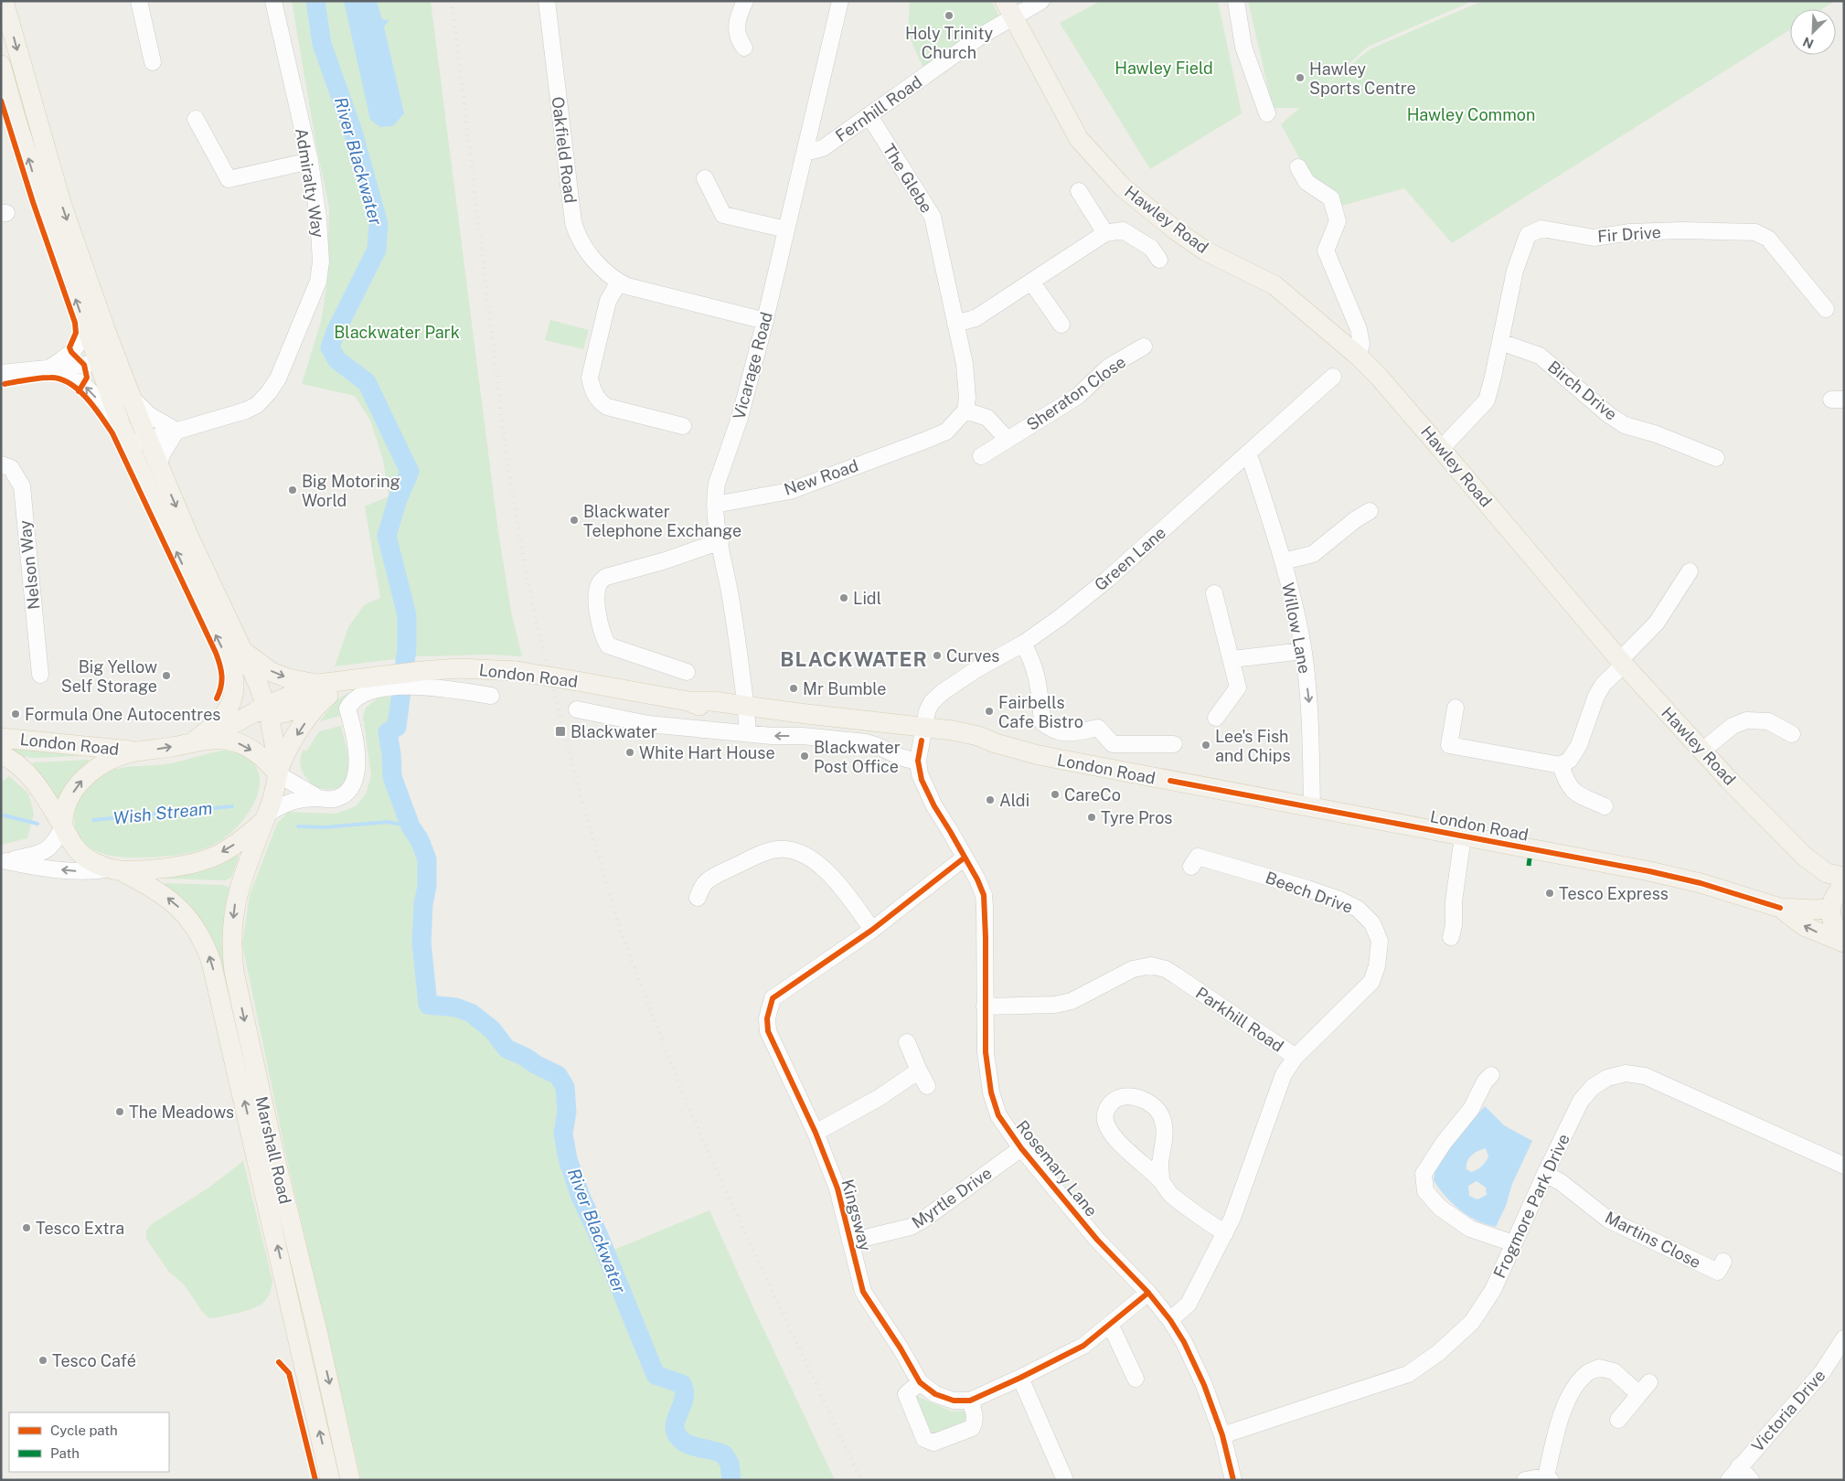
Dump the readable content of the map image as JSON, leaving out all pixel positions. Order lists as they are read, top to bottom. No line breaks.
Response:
{"streets":{"main road":["Hawley Road","London Road","Marshall Road"],"street":["Fernhill Road","Oakfield Road","The Glebe","Admiralty Way","Fir Drive","Vicarage Road","Birch Drive","Sheraton Close","New Road","Green Lane","Nelson Way","Willow Lane","Beech Drive","Parkhill Road","Rosemary Lane","Myrtle Drive","Frogmore Park Drive","Kingsway","Martins Close","Victoria Drive"]},"crossings":[["Fernhill Road","The Glebe"],["Fernhill Road","Hawley Road"],["Fernhill Road","Vicarage Road"],["The Glebe","New Road"],["Hawley Road","Fir Drive"],["Hawley Road","London Road"],["Fir Drive","Birch Drive"],["Vicarage Road","New Road"],["Vicarage Road","London Road"],["Green Lane","Willow Lane"],["Green Lane","London Road"],["Green Lane","Rosemary Lane"],["Willow Lane","London Road"],["London Road","Marshall Road"],["London Road","Rosemary Lane"],["Beech Drive","Parkhill Road"],["Parkhill Road","Rosemary Lane"],["Rosemary Lane","Myrtle Drive"],["Rosemary Lane","Frogmore Park Drive"],["Rosemary Lane","Kingsway"],["Myrtle Drive","Kingsway"],["Frogmore Park Drive","Martins Close"]],"one_way":["Willow Lane"],"districts":["BLACKWATER"],"water":["River Blackwater","Wish Stream"],"parks":["Hawley Field","Hawley Common","Blackwater Park"],"places":{"other":["Holy Trinity Church","Hawley Sports Centre","Big Motoring World","Blackwater Telephone Exchange","Lidl","Curves","Big Yellow Self Storage","Mr Bumble","Fairbells Cafe Bistro","Formula One Autocentres","Lee's Fish and Chips","White Hart House","Blackwater Post Office","CareCo","Aldi","Tyre Pros","Tesco Express","The Meadows","Tesco Extra","Tesco Café"],"transit":["Blackwater"]},"legend":["Cycle path","Path"],"north":"bottom left"}
